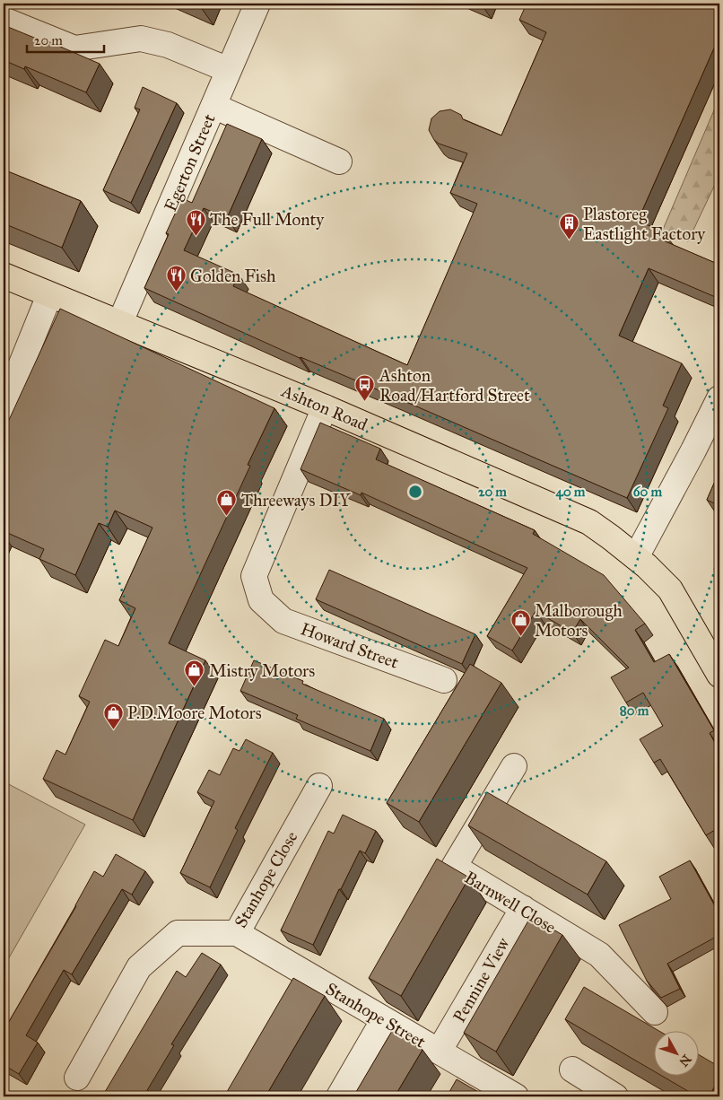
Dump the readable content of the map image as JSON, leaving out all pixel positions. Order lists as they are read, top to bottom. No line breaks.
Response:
{"streets":{"highway":["Ashton Road"],"street":["Egerton Street","Howard Street","Stanhope Close","Barnwell Close","Pennine View","Stanhope Street"]},"crossings":[["Egerton Street","Ashton Road"],["Ashton Road","Howard Street"],["Stanhope Close","Stanhope Street"],["Barnwell Close","Pennine View"],["Pennine View","Stanhope Street"]],"places":{"restaurant":["The Full Monty","Golden Fish"],"building":["Plastoreg Eastlight Factory"],"bus stop":["Ashton Road/Hartford Street"],"shop":["Threeways DIY","Malborough Motors","Mistry Motors","P.D.Moore Motors"]},"scale_bar":"20 m","north":"bottom right","rings":["20 m","40 m","60 m","80 m"]}
